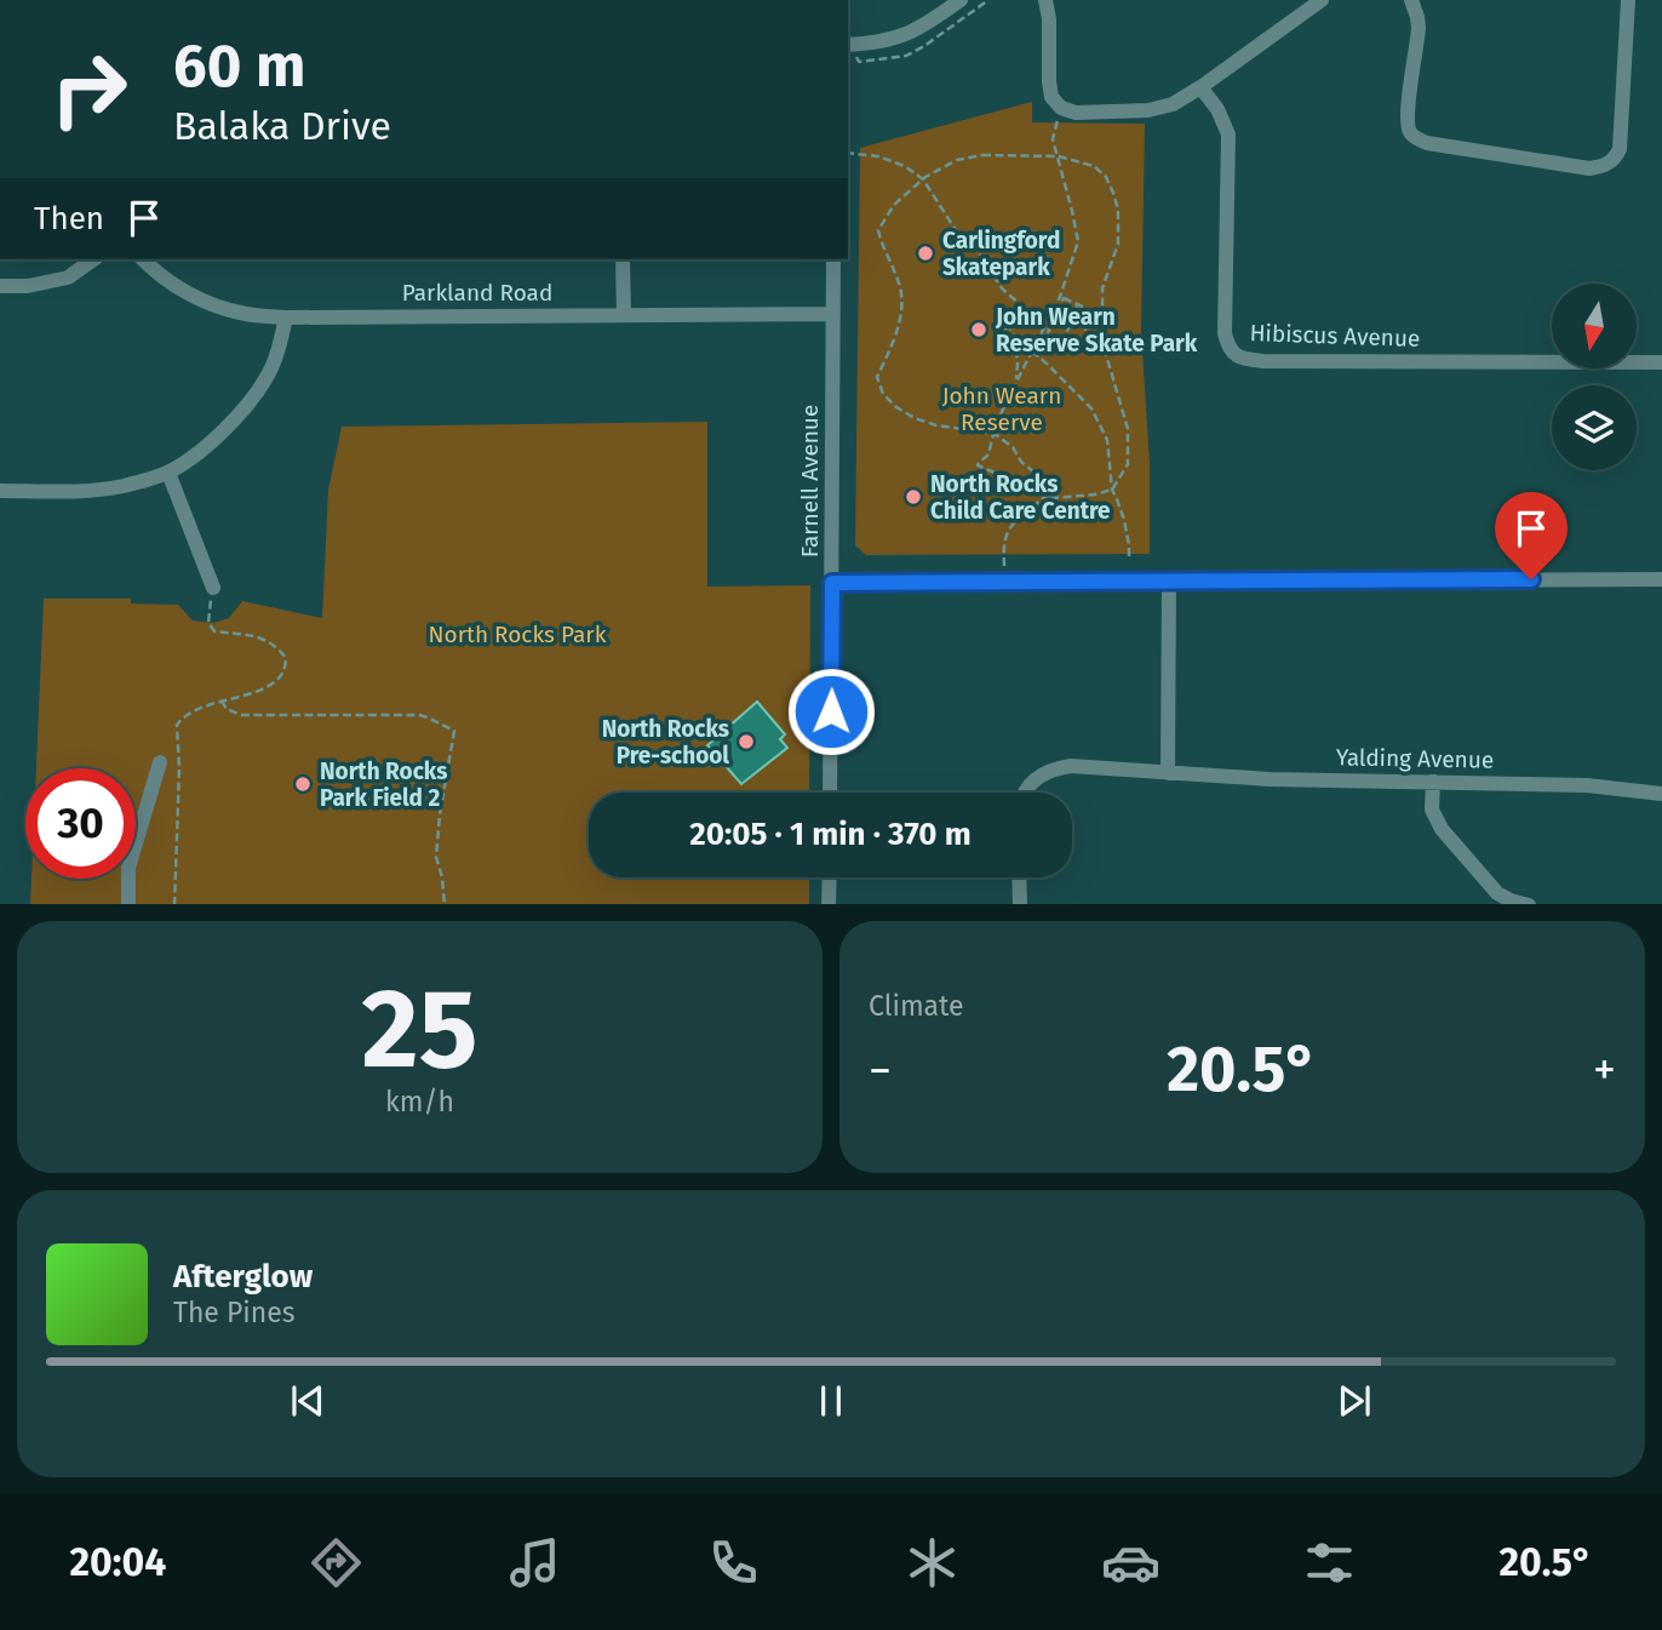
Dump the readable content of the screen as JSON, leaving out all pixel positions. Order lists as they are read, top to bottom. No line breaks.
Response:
{"streets":{"street":["Parkland Road","Hibiscus Avenue","Farnell Avenue","Yalding Avenue"]},"crossings":[["Parkland Road","Farnell Avenue"]],"parks":["John Wearn Reserve","North Rocks Park"],"places":["Carlingford Skatepark","John Wearn Reserve Skate Park","North Rocks Child Care Centre","North Rocks Pre-school","North Rocks Park Field 2"],"north":"bottom","page":{"turn":["60 m","Balaka Drive"],"then":"Then","limit":"30","trip":"20:05 · 1 min · 370 m","tile":[["25","km/h"],"Climate"],"heat":["−","20.5°","+"],"song":["Afterglow","The Pines"],"tabs":["20:04","20.5°"]}}
